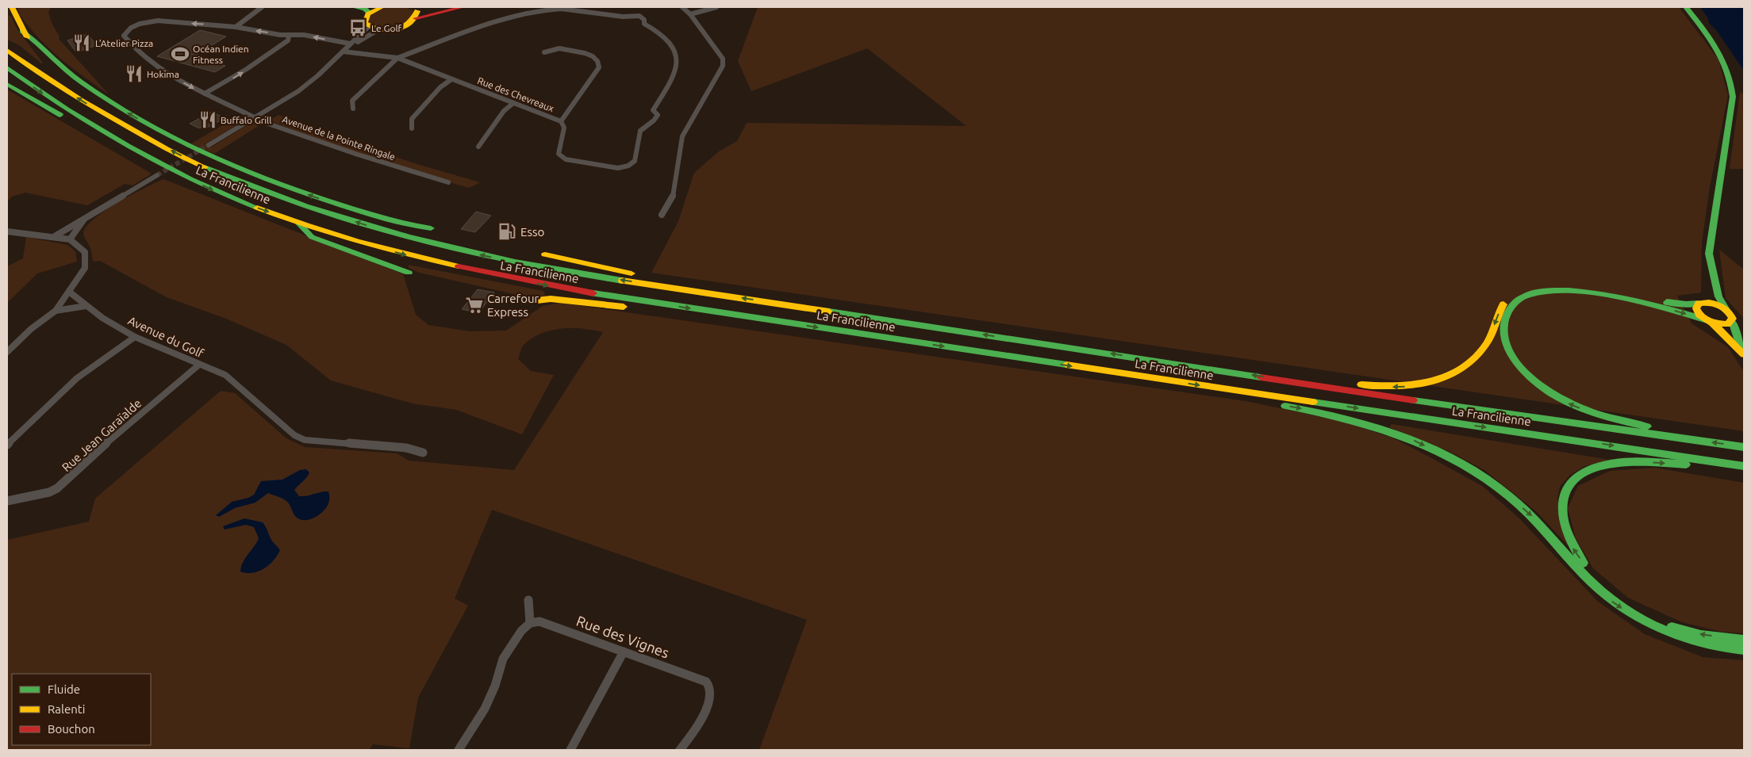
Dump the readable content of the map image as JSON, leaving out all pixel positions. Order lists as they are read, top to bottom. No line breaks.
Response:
{"streets":{"main road":["La Francilienne"],"street":["Rue des Chevreaux","Avenue de la Pointe Ringale","Avenue du Golf","Rue Jean Garaïalde","Rue des Vignes"]},"crossings":[["Avenue du Golf","Rue Jean Garaïalde"]],"places":{"bus stop":["Le Golf"],"restaurant":["L’Atelier Pizza","Hokima","Buffalo Grill"],"sports":["Océan Indien Fitness"],"fuel station":["Esso"],"supermarket":["Carrefour Express"]},"legend":["Fluide","Ralenti","Bouchon"]}
